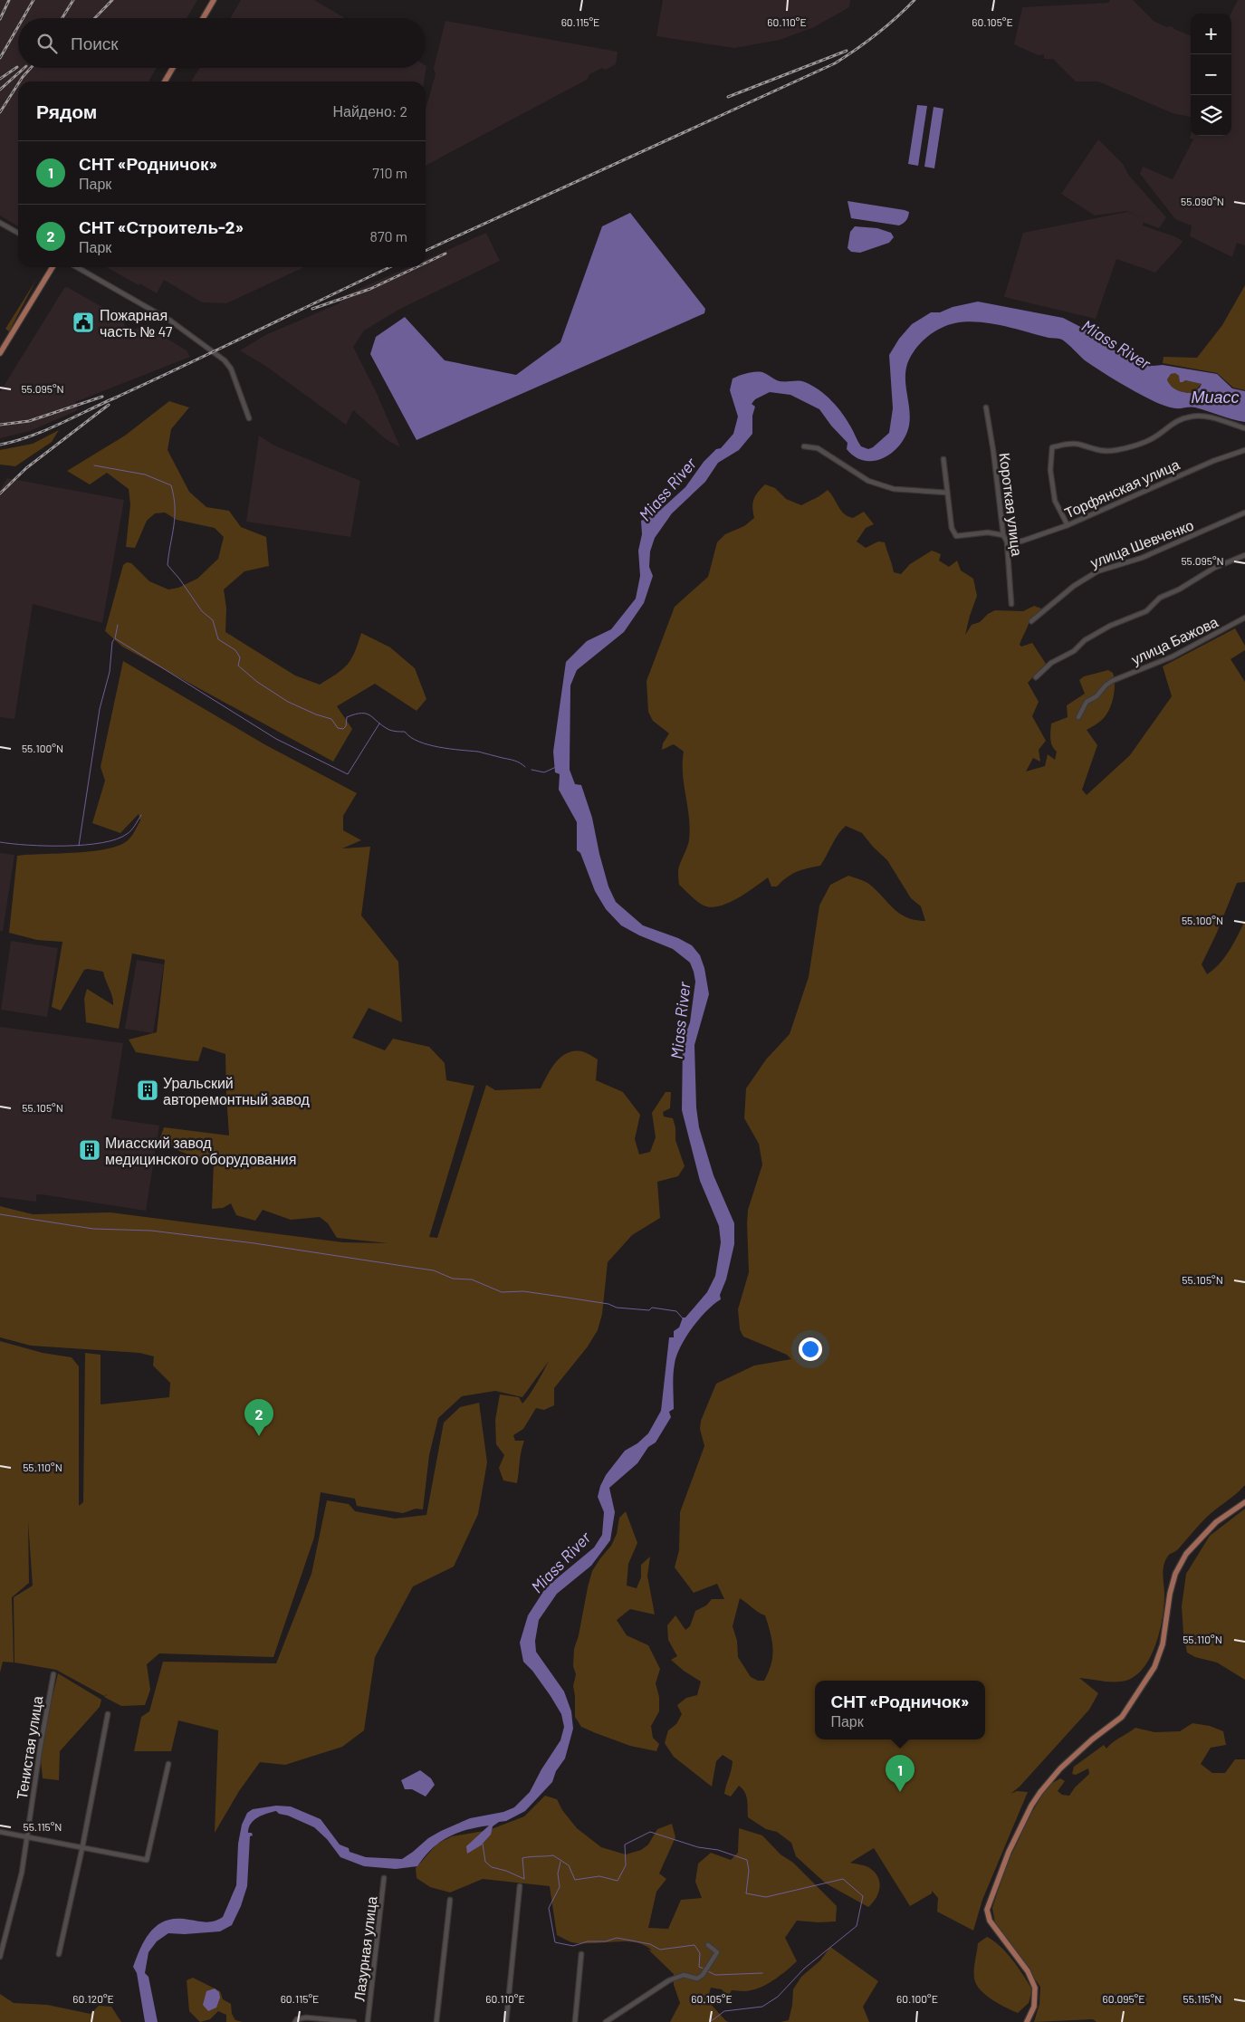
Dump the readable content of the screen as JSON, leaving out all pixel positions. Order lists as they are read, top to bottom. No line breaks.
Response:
{"streets":{"street":["Торфянская улица","Короткая улица","улица Шевченко","улица Бажова","Тенистая улица","Лазурная улица"]},"crossings":[["Торфянская улица","Короткая улица"]],"water":["Miass River","Миасс"],"places":{"public building":["Пожарная часть № 47"],"building":["Уральский авторемонтный завод","Миасский завод медицинского оборудования"]},"page":{"map_buttons":["+","−"],"search":"Поиск","heading":["Рядом","Найдено: 2"],"list":[{"mark":"1","name":"СНТ «Родничок»","note":"Парк","value":"710 m"},{"mark":"2","name":"СНТ «Строитель-2»","note":"Парк","value":"870 m"}],"pins":["2","1"],"popup":["СНТ «Родничок»","Парк"]},"coordinates":["60.115°E","60.110°E","60.105°E","55.090°N","55.095°N","55.100°N","55.105°N","55.110°N","55.115°N","60.120°E","60.100°E","60.095°E"]}
